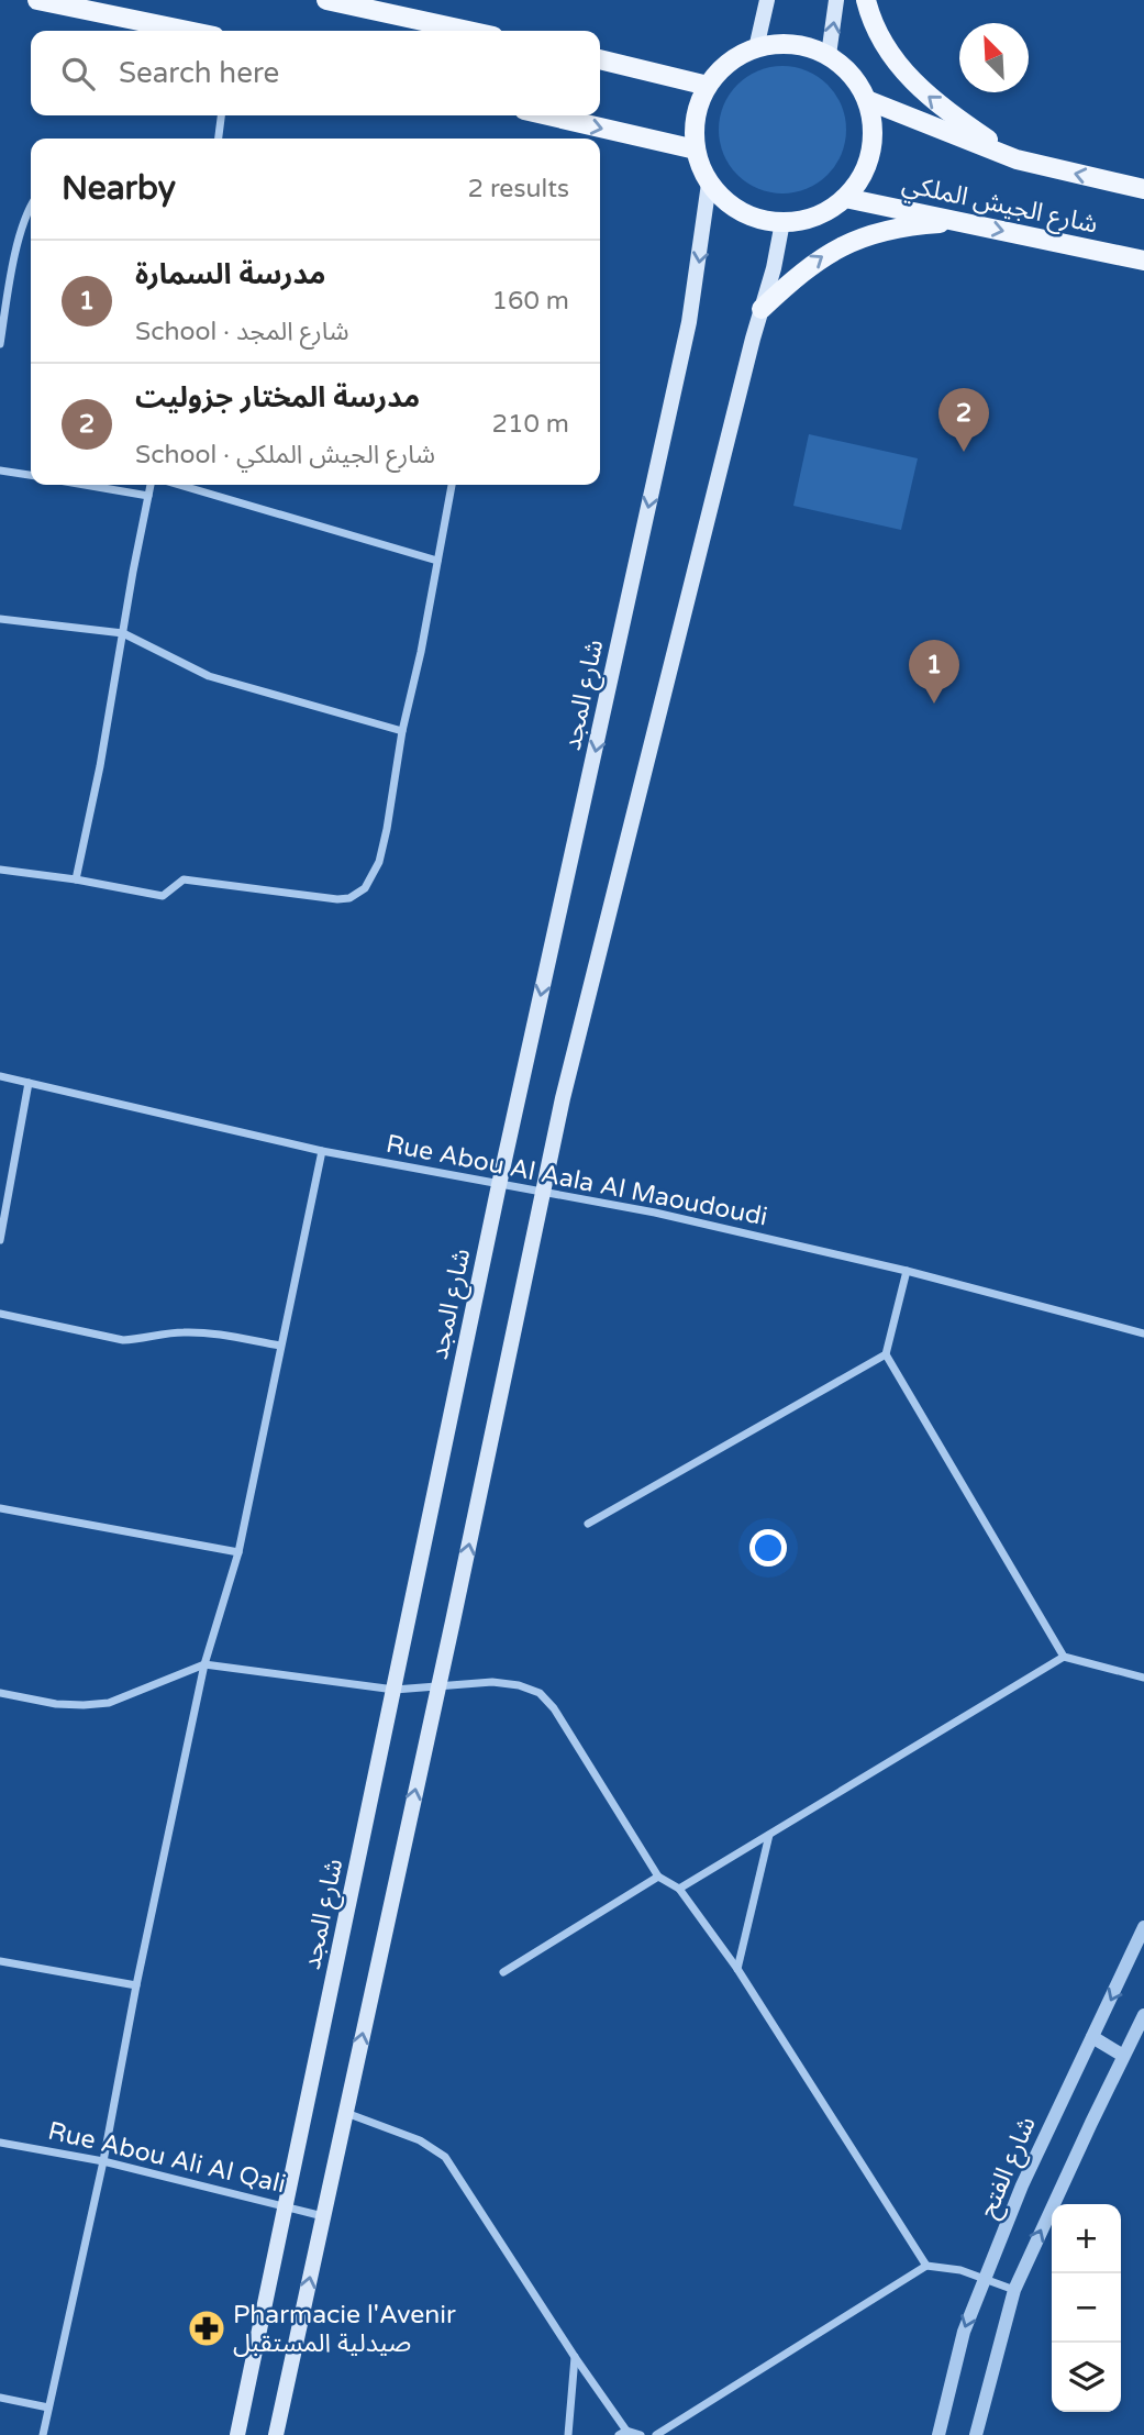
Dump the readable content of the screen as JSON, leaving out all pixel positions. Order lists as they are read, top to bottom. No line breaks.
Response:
{"streets":{"main road":["شارع الجيش الملكي","شارع المجد"],"street":["Rue Abou Al Aala Al Maoudoudi","Rue Abou Ali Al Qali","شارع الفتح"]},"crossings":[["شارع الجيش الملكي","شارع المجد"],["شارع المجد","Rue Abou Al Aala Al Maoudoudi"],["شارع المجد","Rue Abou Ali Al Qali"]],"places":{"pharmacy":["Pharmacie l'Avenir صيدلية المستقبل"]},"north":"top left","page":{"search":"Search here","heading":["Nearby","2 results"],"list":[{"mark":"1","name":"مدرسة السمارة","note":"School · شارع المجد","value":"160 m"},{"mark":"2","name":"مدرسة المختار جزوليت","note":"School · شارع الجيش الملكي","value":"210 m"}],"pins":["2","1"],"map_buttons":["+","−"]}}
